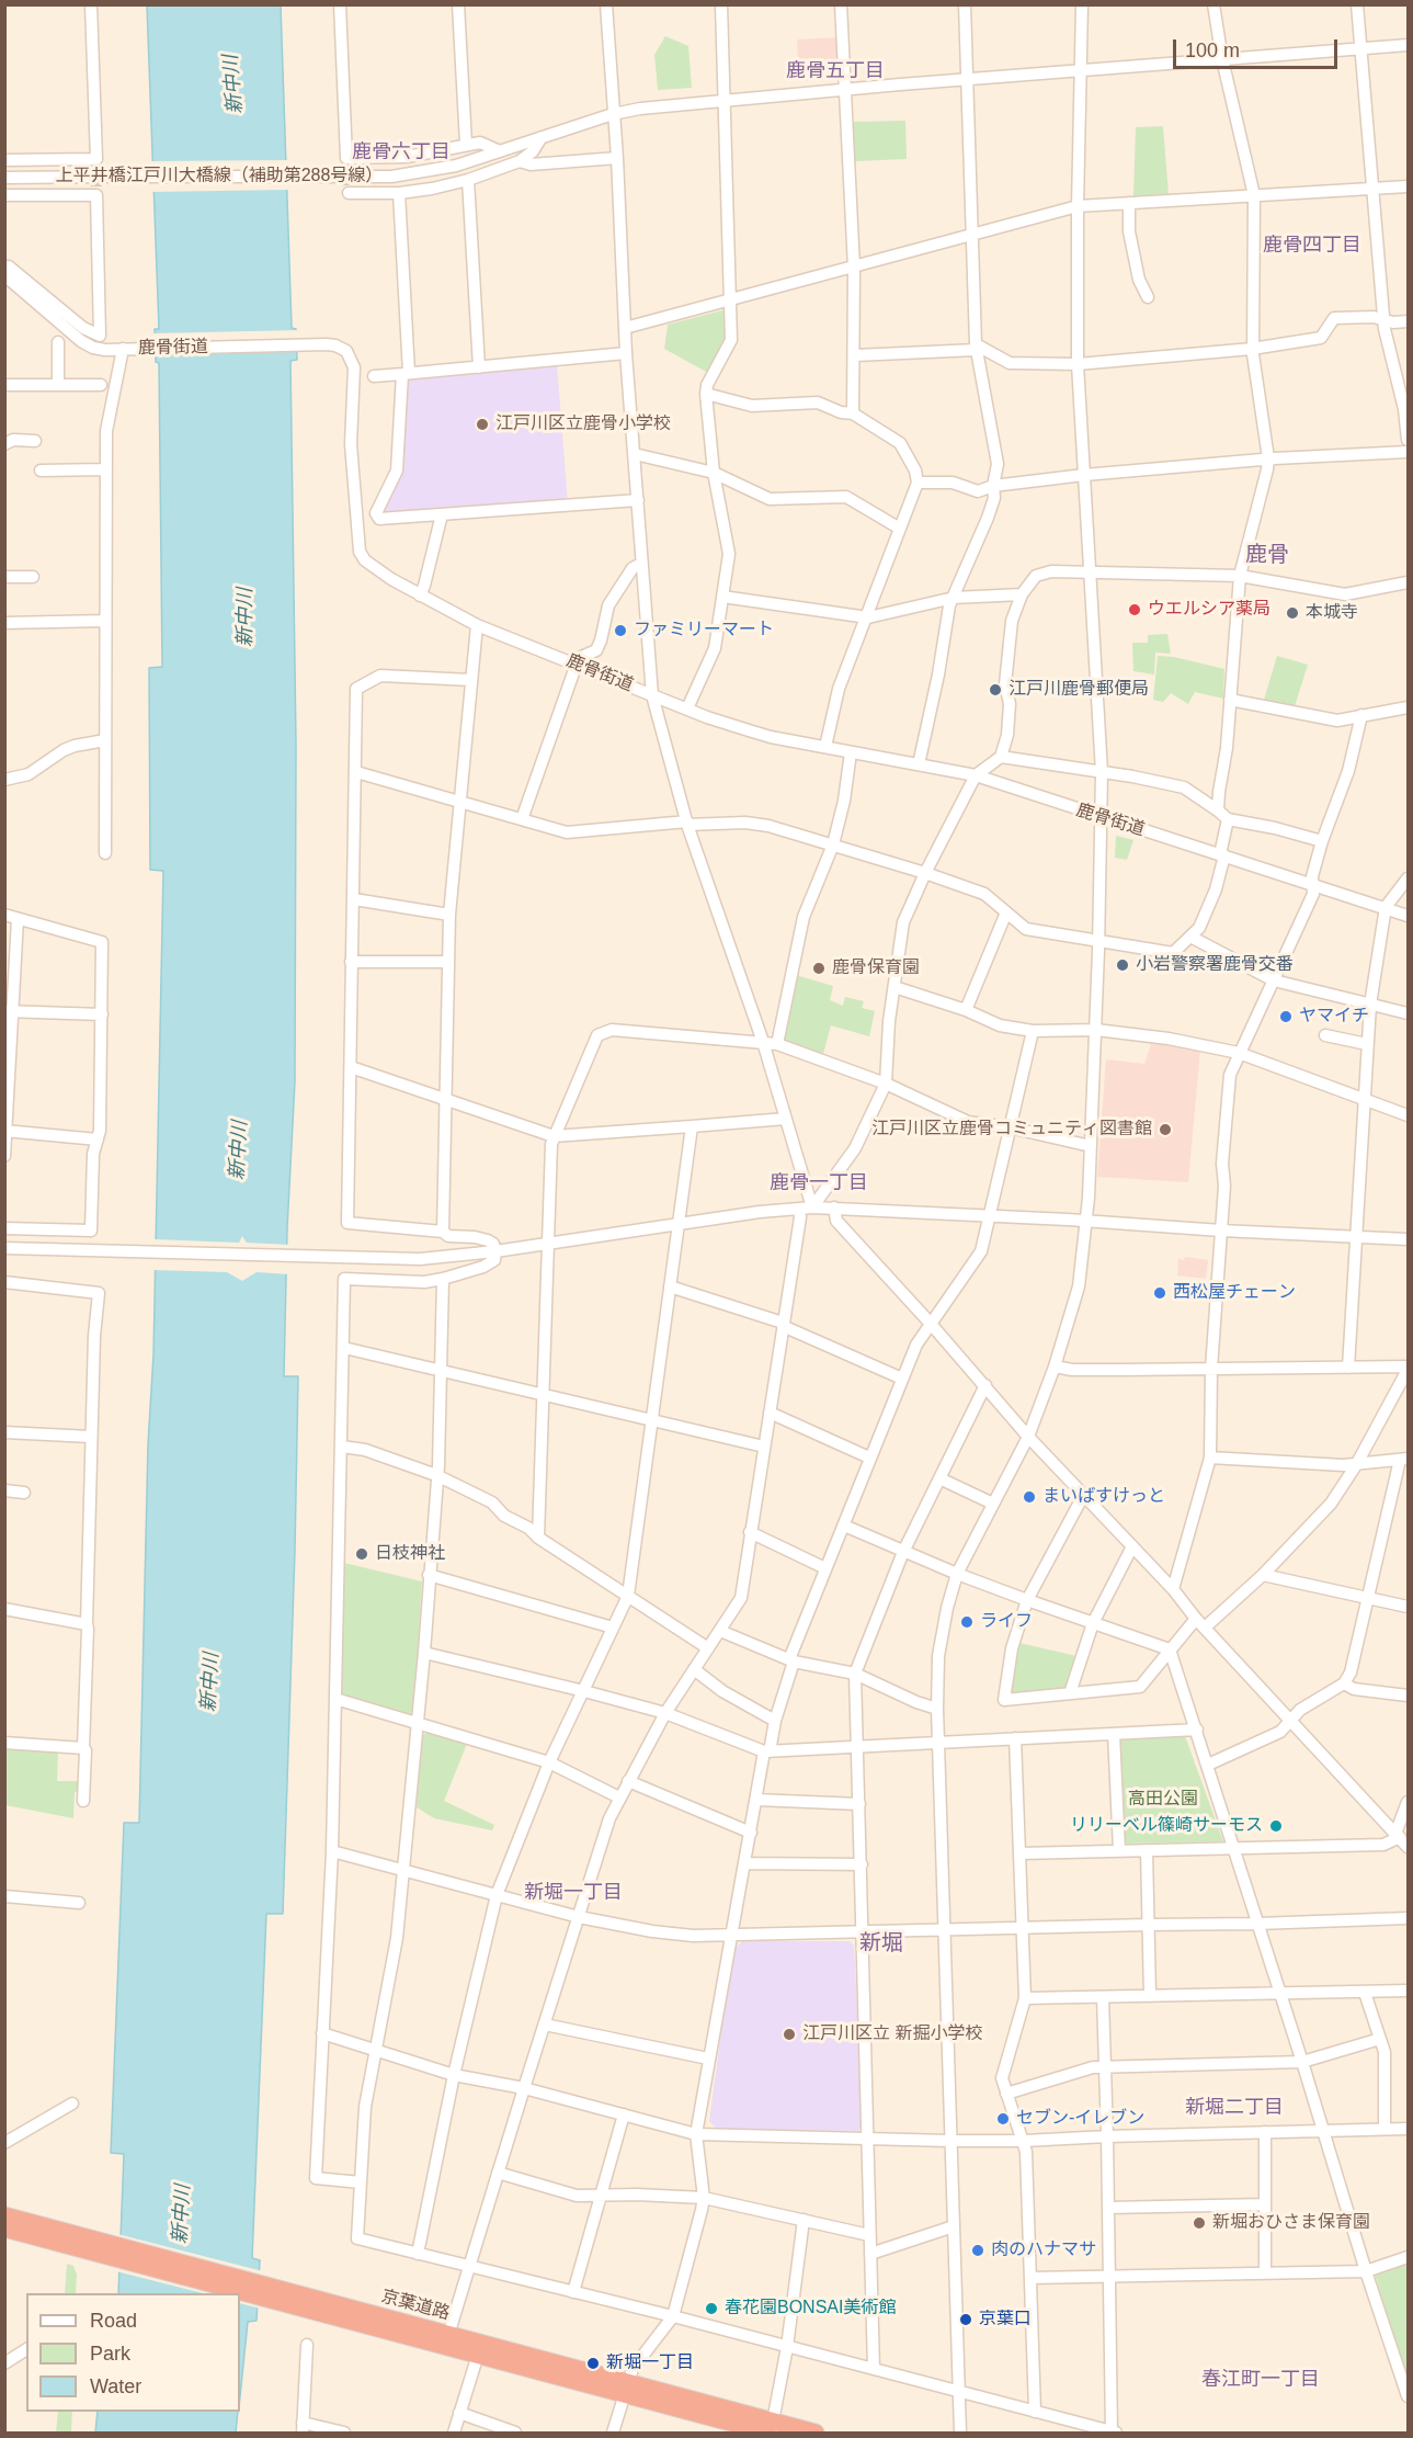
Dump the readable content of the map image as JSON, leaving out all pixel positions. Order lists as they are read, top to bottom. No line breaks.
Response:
{"streets":{"highway":["京葉道路"],"street":["上平井橋江戸川大橋線（補助第288号線）","鹿骨街道"]},"districts":["鹿骨五丁目","鹿骨六丁目","鹿骨四丁目","鹿骨","鹿骨一丁目","新堀一丁目","新堀","新堀二丁目","春江町一丁目"],"water":["新中川"],"parks":["高田公園"],"places":["江戸川区立鹿骨小学校","ウエルシア薬局","本城寺","ファミリーマート","江戸川鹿骨郵便局","小岩警察署鹿骨交番","鹿骨保育園","ヤマイチ","江戸川区立鹿骨コミュニティ図書館","西松屋チェーン","まいばすけっと","日枝神社","ライフ","リリーベル篠崎サーモス","江戸川区立 新掘小学校","セブン-イレブン","新堀おひさま保育園","肉のハナマサ","春花園BONSAI美術館","京葉口","新堀一丁目"],"legend":["Road","Park","Water"],"scale_bar":"100 m"}
